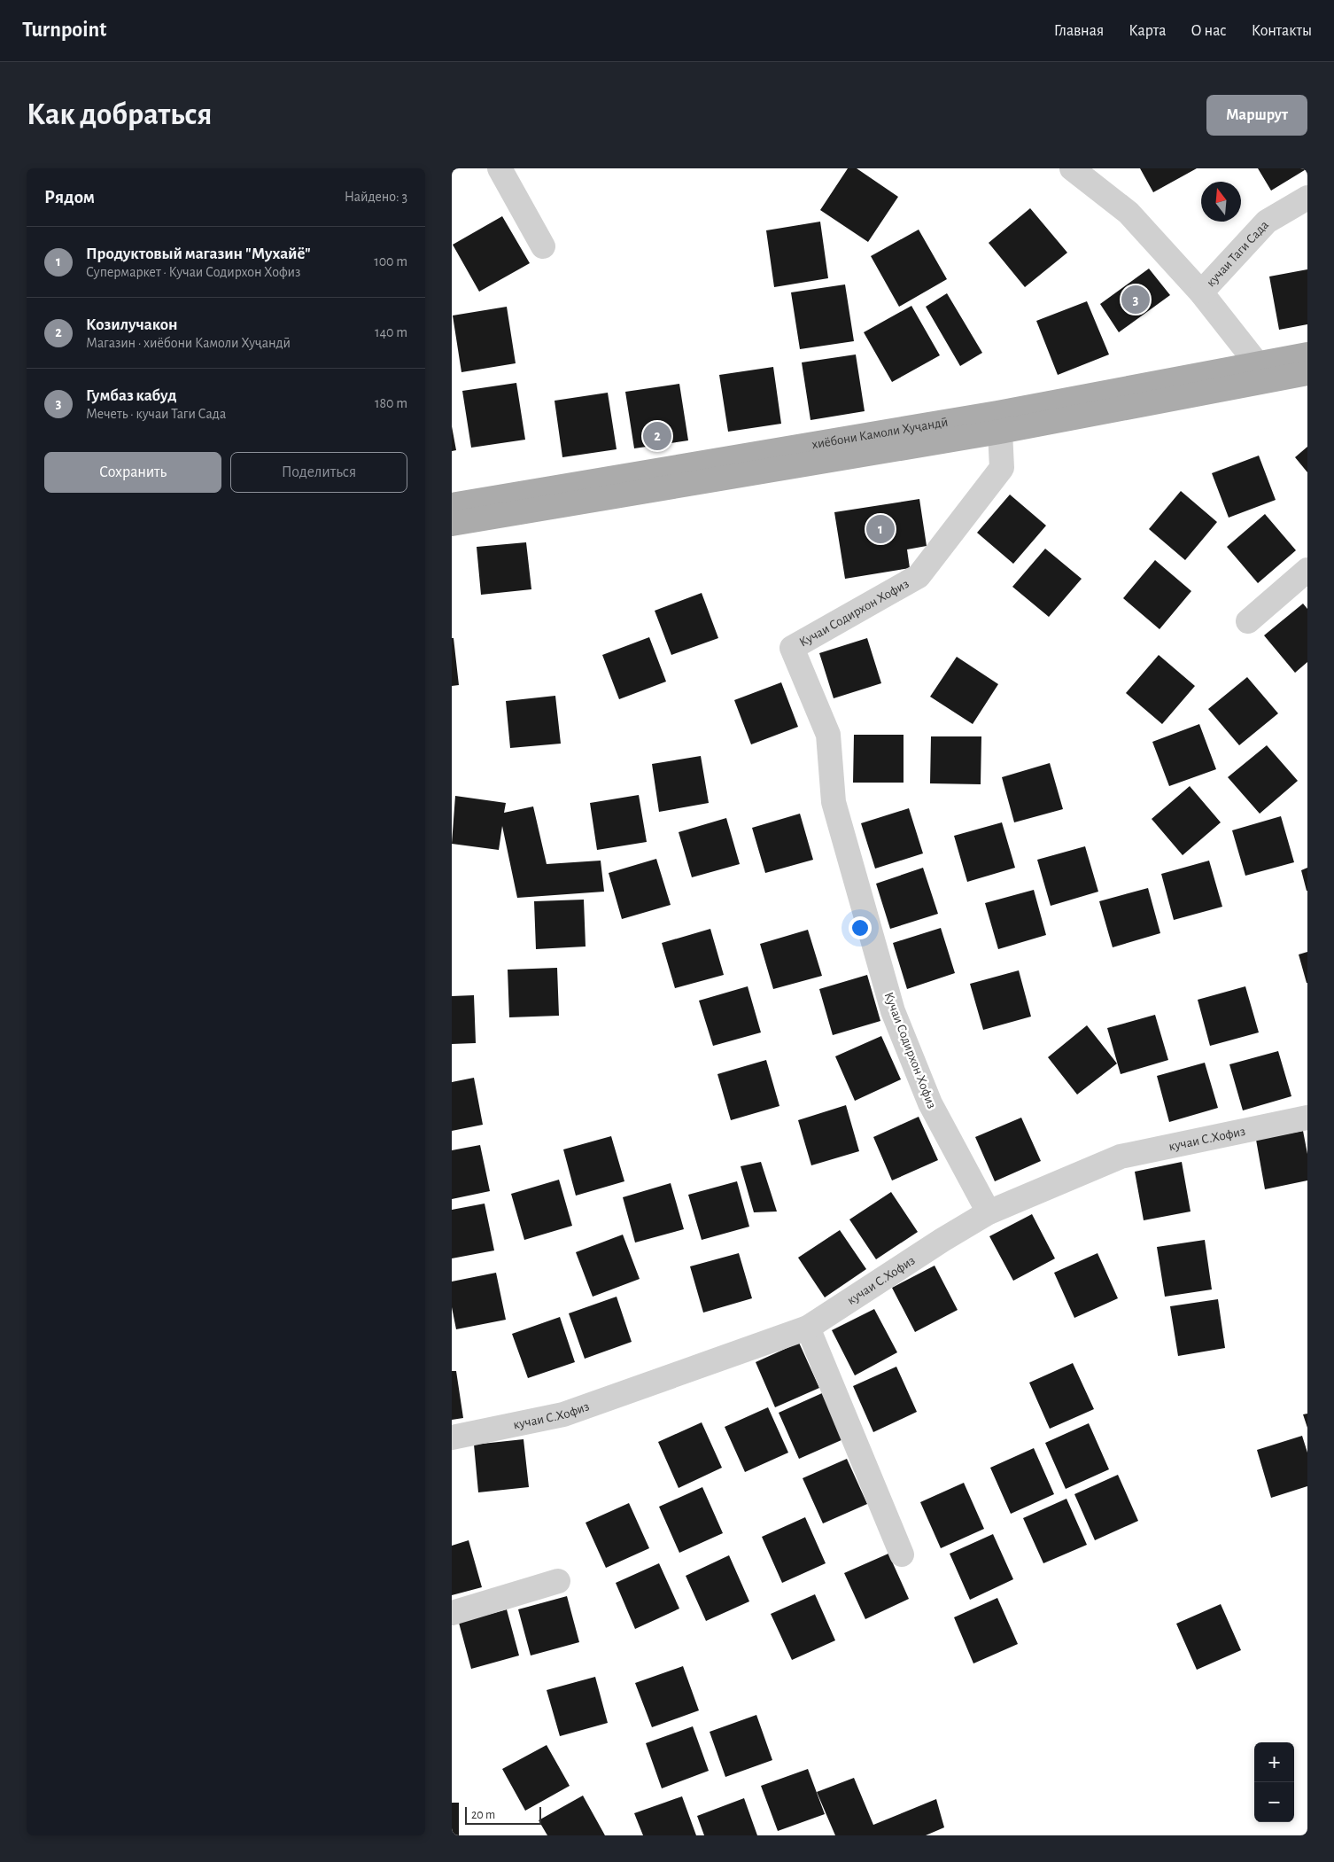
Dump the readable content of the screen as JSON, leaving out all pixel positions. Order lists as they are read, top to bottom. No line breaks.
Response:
{"streets":{"main road":["хиёбони Камоли Хуҷандӣ"],"street":["кучаи Таги Сада","Кучаи Содирхон Хофиз","кучаи С.Хофиз"]},"crossings":[["кучаи Таги Сада","хиёбони Камоли Хуҷандӣ"],["хиёбони Камоли Хуҷандӣ","Кучаи Содирхон Хофиз"],["Кучаи Содирхон Хофиз","кучаи С.Хофиз"]],"scale_bar":"20 m","north":"top","page":{"header":"Turnpoint","nav":["Главная","Карта","О нас","Контакты"],"buttons":["Маршрут",["Сохранить","Поделиться"]],"title":"Как добраться","heading":["Рядом","Найдено: 3"],"list":[{"mark":"1","name":"Продуктовый магазин \"Мухайё\"","note":"Супермаркет · Кучаи Содирхон Хофиз","value":"100 m"},{"mark":"2","name":"Козилучакон","note":"Магазин · хиёбони Камоли Хуҷандӣ","value":"140 m"},{"mark":"3","name":"Гумбаз кабуд","note":"Мечеть · кучаи Таги Сада","value":"180 m"}],"pins":["3","2","1"],"map_buttons":["+","−"],"scale":"20 m"}}
